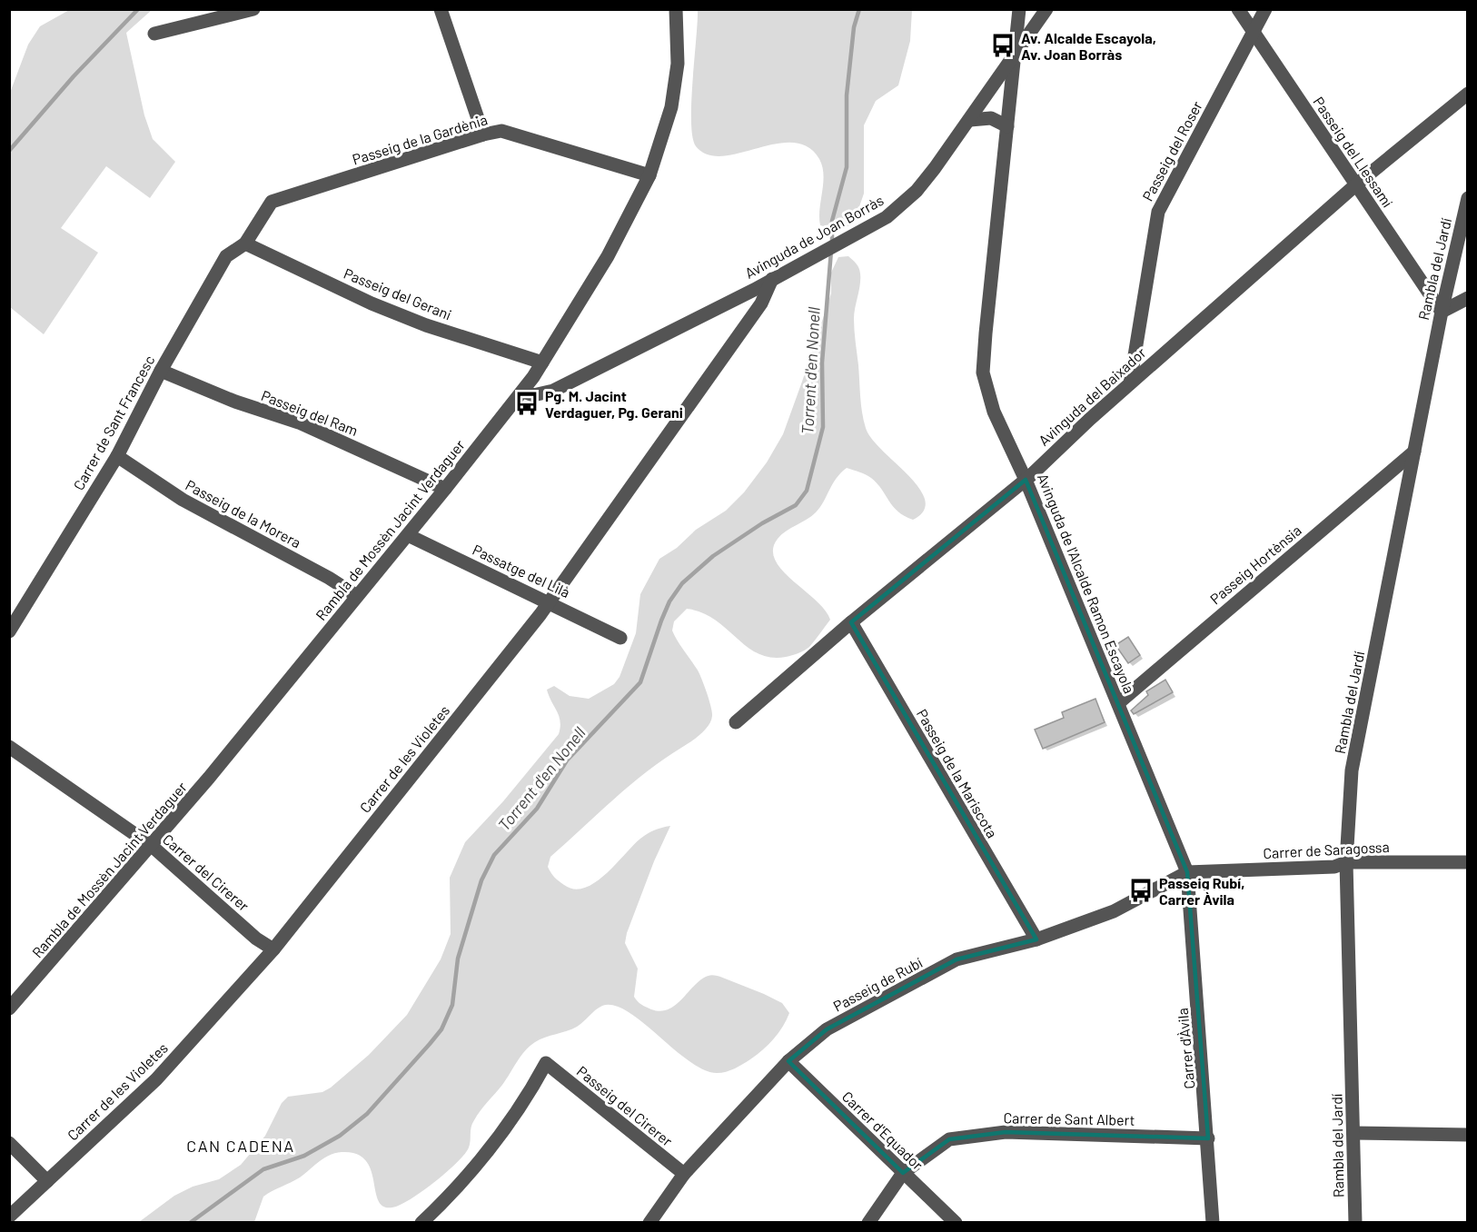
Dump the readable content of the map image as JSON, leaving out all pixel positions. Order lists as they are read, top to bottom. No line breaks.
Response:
{"streets":{"street":["Passeig de la Gardènia","Passeig del Roser","Passeig del Llessamí","Avinguda de Joan Borràs","Rambla del Jardí","Passeig del Gerani","Avinguda del Baixador","Passeig del Ram","Carrer de Sant Francesc","Passeig de la Morera","Rambla de Mossèn Jacint Verdaguer","Passeig Hortènsia","Passatge del Lilà","Avinguda de l'Alcalde Ramon Escayola","Carrer de les Violetes","Passeig de la Mariscota","Carrer de Saragossa","Carrer del Cirerer","Passeig de Rubí","Carrer d'Àvila","Passeig del Cirerer","Carrer de Sant Albert","Carrer d'Equador"]},"crossings":[["Passeig de la Gardènia","Passeig del Gerani"],["Passeig de la Gardènia","Carrer de Sant Francesc"],["Passeig de la Gardènia","Rambla de Mossèn Jacint Verdaguer"],["Passeig del Roser","Passeig del Llessamí"],["Passeig del Roser","Avinguda del Baixador"],["Passeig del Llessamí","Rambla del Jardí"],["Passeig del Llessamí","Avinguda del Baixador"],["Avinguda de Joan Borràs","Rambla de Mossèn Jacint Verdaguer"],["Avinguda de Joan Borràs","Avinguda de l'Alcalde Ramon Escayola"],["Avinguda de Joan Borràs","Carrer de les Violetes"],["Rambla del Jardí","Passeig Hortènsia"],["Rambla del Jardí","Carrer de Saragossa"],["Passeig del Gerani","Carrer de Sant Francesc"],["Passeig del Gerani","Rambla de Mossèn Jacint Verdaguer"],["Avinguda del Baixador","Avinguda de l'Alcalde Ramon Escayola"],["Avinguda del Baixador","Passeig de la Mariscota"],["Passeig del Ram","Carrer de Sant Francesc"],["Passeig del Ram","Rambla de Mossèn Jacint Verdaguer"],["Carrer de Sant Francesc","Passeig de la Morera"],["Passeig de la Morera","Rambla de Mossèn Jacint Verdaguer"],["Rambla de Mossèn Jacint Verdaguer","Passatge del Lilà"],["Rambla de Mossèn Jacint Verdaguer","Carrer del Cirerer"],["Passeig Hortènsia","Avinguda de l'Alcalde Ramon Escayola"],["Passatge del Lilà","Carrer de les Violetes"],["Avinguda de l'Alcalde Ramon Escayola","Carrer de Saragossa"],["Avinguda de l'Alcalde Ramon Escayola","Passeig de Rubí"],["Avinguda de l'Alcalde Ramon Escayola","Carrer d'Àvila"],["Carrer de les Violetes","Carrer del Cirerer"],["Passeig de la Mariscota","Passeig de Rubí"],["Carrer de Saragossa","Passeig de Rubí"],["Carrer de Saragossa","Carrer d'Àvila"],["Passeig de Rubí","Carrer d'Àvila"],["Passeig de Rubí","Passeig del Cirerer"],["Passeig de Rubí","Carrer d'Equador"],["Carrer d'Àvila","Carrer de Sant Albert"],["Carrer de Sant Albert","Carrer d'Equador"]],"districts":["CAN CADENA"],"water":["Torrent d'en Nonell"],"places":{"bus stop":["Av. Alcalde Escayola, Av. Joan Borràs","Pg. M. Jacint Verdaguer, Pg. Gerani","Passeig Rubí, Carrer Àvila"]}}
